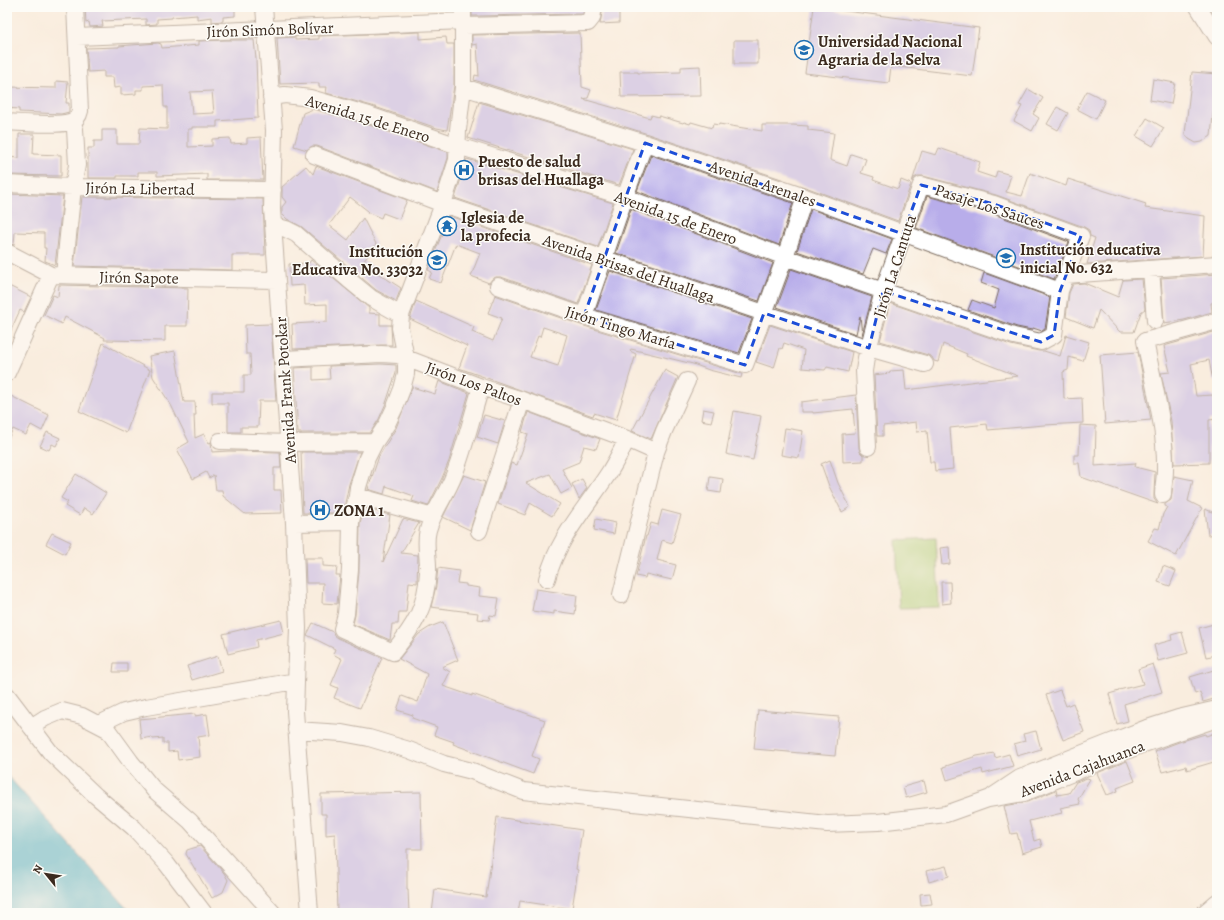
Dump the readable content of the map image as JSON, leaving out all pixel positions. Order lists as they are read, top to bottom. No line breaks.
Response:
{"streets":{"street":["Jirón Simón Bolívar","Avenida 15 de Enero","Avenida Arenales","Jirón La Libertad","Pasaje Los Sauces","Jirón La Cantuta","Avenida Brisas del Huallaga","Jirón Sapote","Jirón Tingo María","Jirón Los Paltos","Avenida Frank Potokar","Avenida Cajahuanca"]},"crossings":[["Jirón Simón Bolívar","Avenida Frank Potokar"],["Avenida 15 de Enero","Avenida Arenales"],["Avenida 15 de Enero","Jirón La Cantuta"],["Avenida 15 de Enero","Avenida Frank Potokar"],["Avenida Arenales","Jirón La Cantuta"],["Jirón La Libertad","Avenida Frank Potokar"],["Pasaje Los Sauces","Jirón La Cantuta"],["Jirón La Cantuta","Avenida Brisas del Huallaga"],["Avenida Brisas del Huallaga","Jirón Tingo María"],["Jirón Sapote","Avenida Frank Potokar"],["Jirón Los Paltos","Avenida Frank Potokar"],["Avenida Frank Potokar","Avenida Cajahuanca"]],"places":{"school or university":["Universidad Nacional Agraria de la Selva","Institución educativa inicial No. 632","Institución Educativa No. 33032"],"hospital":["Puesto de salud brisas del Huallaga","ZONA 1"],"temple":["Iglesia de la profecia"]},"north":"top left"}
